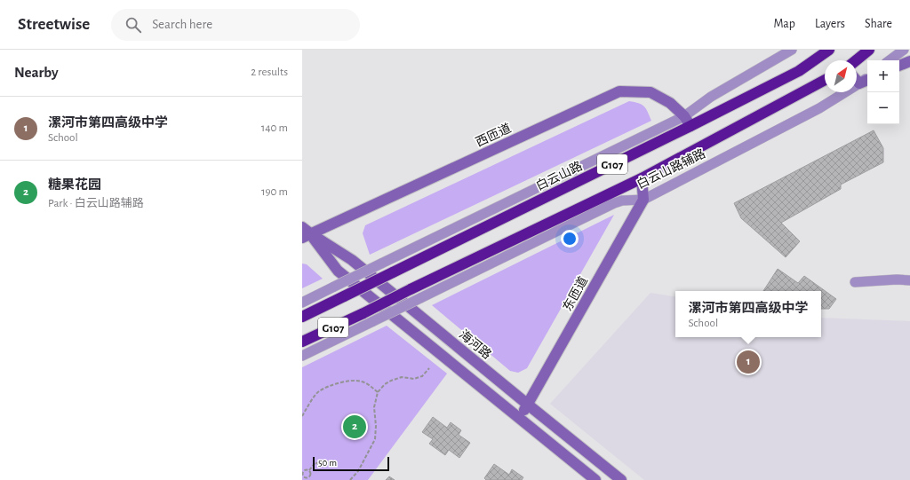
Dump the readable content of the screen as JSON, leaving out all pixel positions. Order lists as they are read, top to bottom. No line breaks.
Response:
{"streets":{"highway":["G107","白云山路"],"street":["西匝道","白云山路辅路","东匝道","海河路"]},"crossings":[["西匝道","白云山路"],["西匝道","海河路"],["白云山路辅路","东匝道"],["东匝道","海河路"]],"scale_bar":"50 m","north":"top right","page":{"header":"Streetwise","search":"Search here","nav":["Map","Layers","Share"],"heading":["Nearby","2 results"],"map_buttons":["+","−"],"list":[{"mark":"1","name":"漯河市第四高级中学","note":"School","value":"140 m"},{"mark":"2","name":"糖果花园","note":"Park · 白云山路辅路","value":"190 m"}],"popup":["漯河市第四高级中学","School"],"pins":["1","2"],"scale":"50 m"}}
